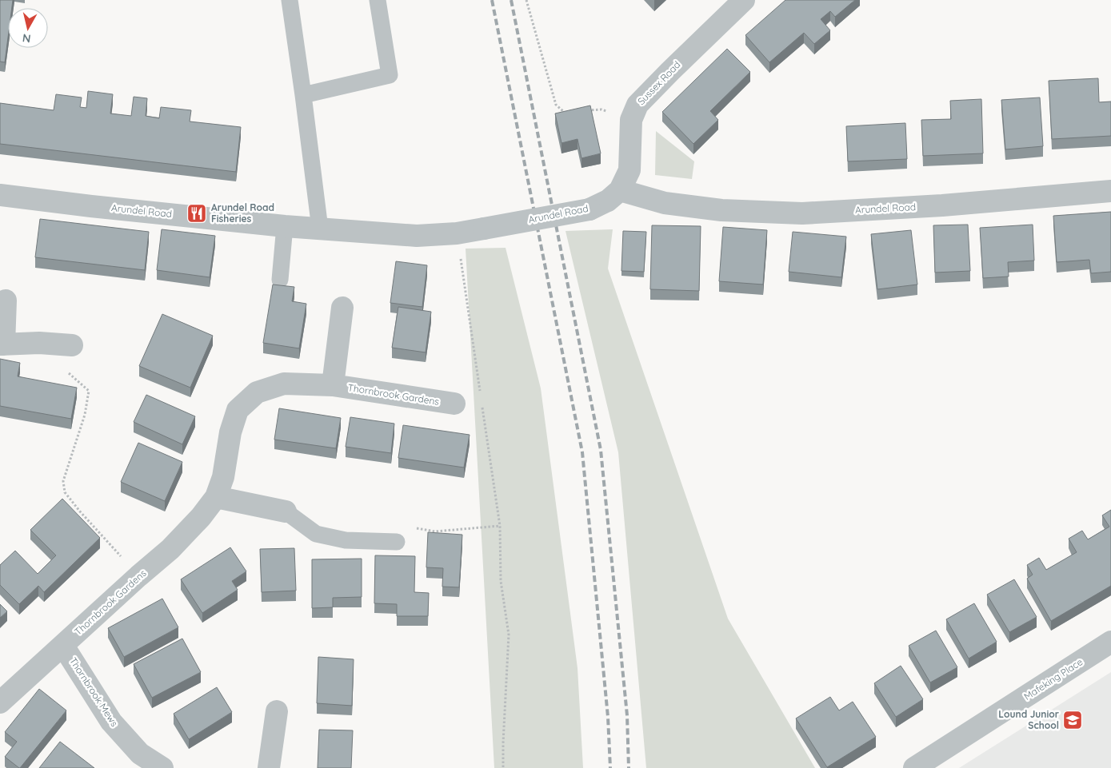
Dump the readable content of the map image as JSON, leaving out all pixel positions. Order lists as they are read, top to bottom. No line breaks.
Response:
{"streets":{"street":["Sussex Road","Arundel Road","Thornbrook Gardens","Mafeking Place","Thornbrook Mews"]},"crossings":[["Sussex Road","Arundel Road"],["Thornbrook Gardens","Thornbrook Mews"]],"places":{"restaurant":["Arundel Road Fisheries"],"school or university":["Lound Junior School"]},"north":"bottom"}
